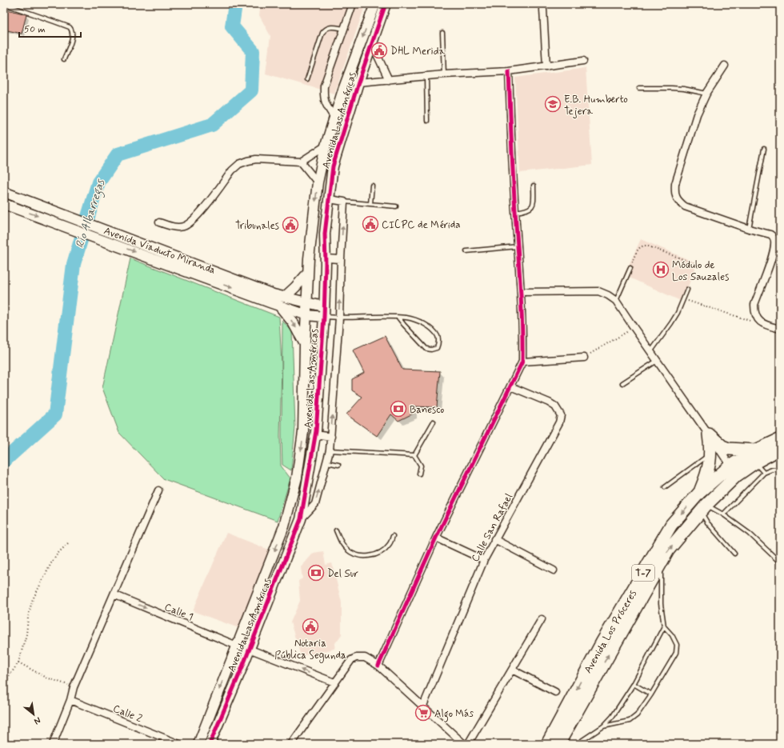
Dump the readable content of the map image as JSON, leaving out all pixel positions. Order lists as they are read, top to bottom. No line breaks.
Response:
{"streets":{"highway":["T-7","Avenida Los Próceres"],"street":["Avenida Las Américas","Avenida Viaducto Miranda","Calle San Rafael","Calle 1","Calle 2"]},"crossings":[["Avenida Las Américas","Calle 1"],["T-7","Avenida Los Próceres"]],"one_way":["Calle 1"],"water":["Río Albarregas"],"places":{"public building":["DHL Merida","CICPC de Mérida","Tribunales","Notaria Pública Segunda"],"school or university":["E.B. Humberto Tejera"],"hospital":["Módulo de Los Sauzales"],"bank":["Banesco","Del Sur"],"supermarket":["Algo Más"]},"scale_bar":"50 m","north":"bottom right"}
